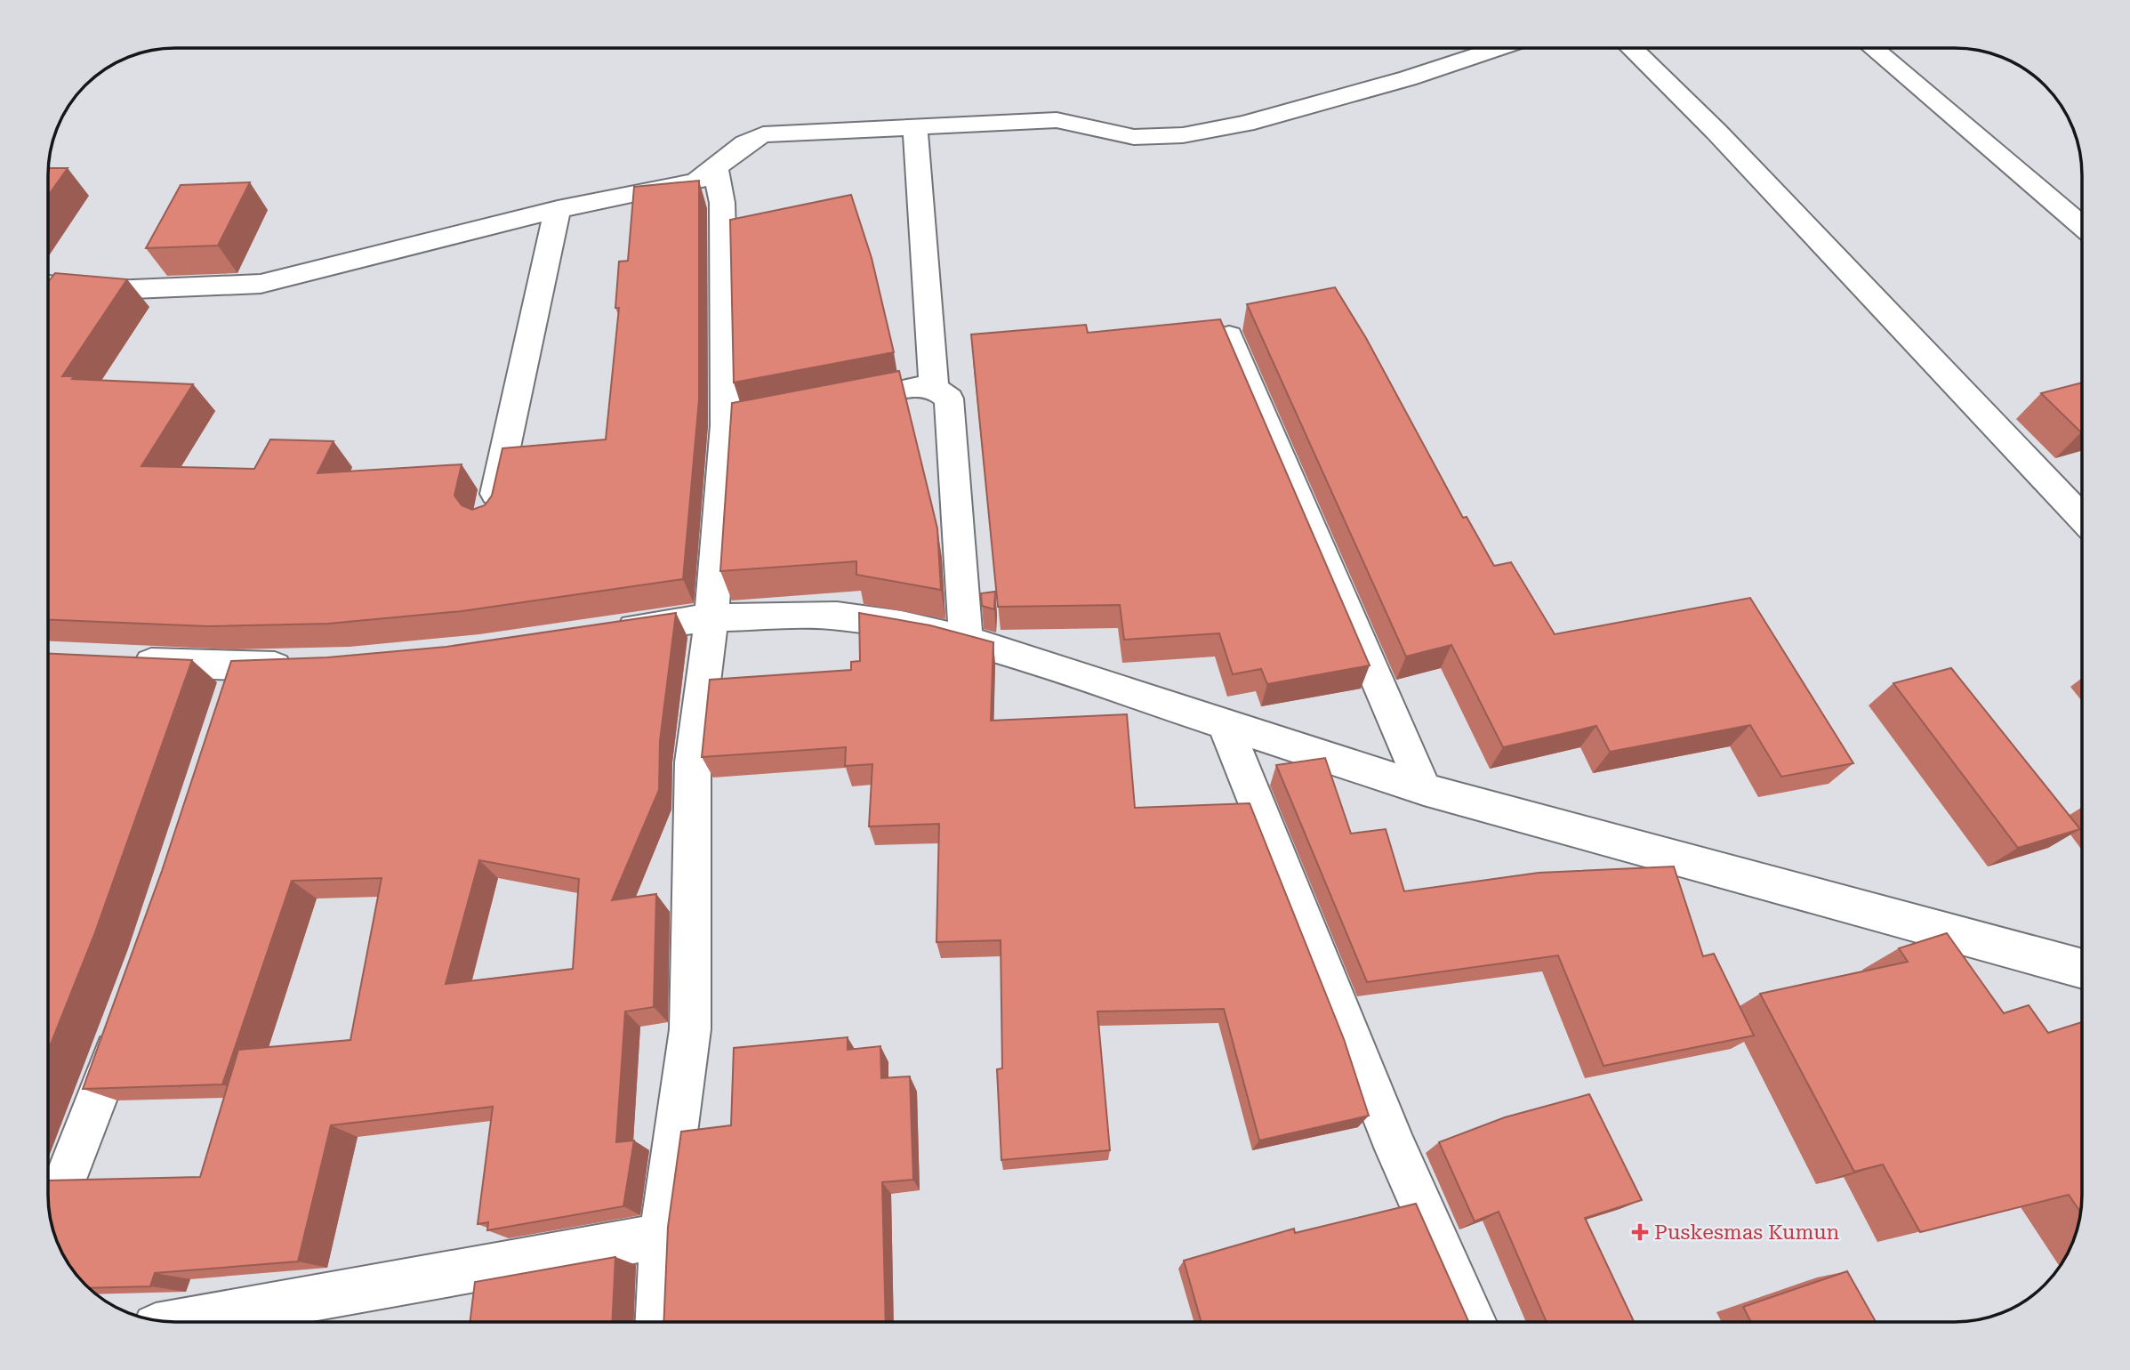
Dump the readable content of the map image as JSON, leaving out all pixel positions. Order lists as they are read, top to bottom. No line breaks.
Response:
{"places":{"health":["Puskesmas Kumun"]}}
